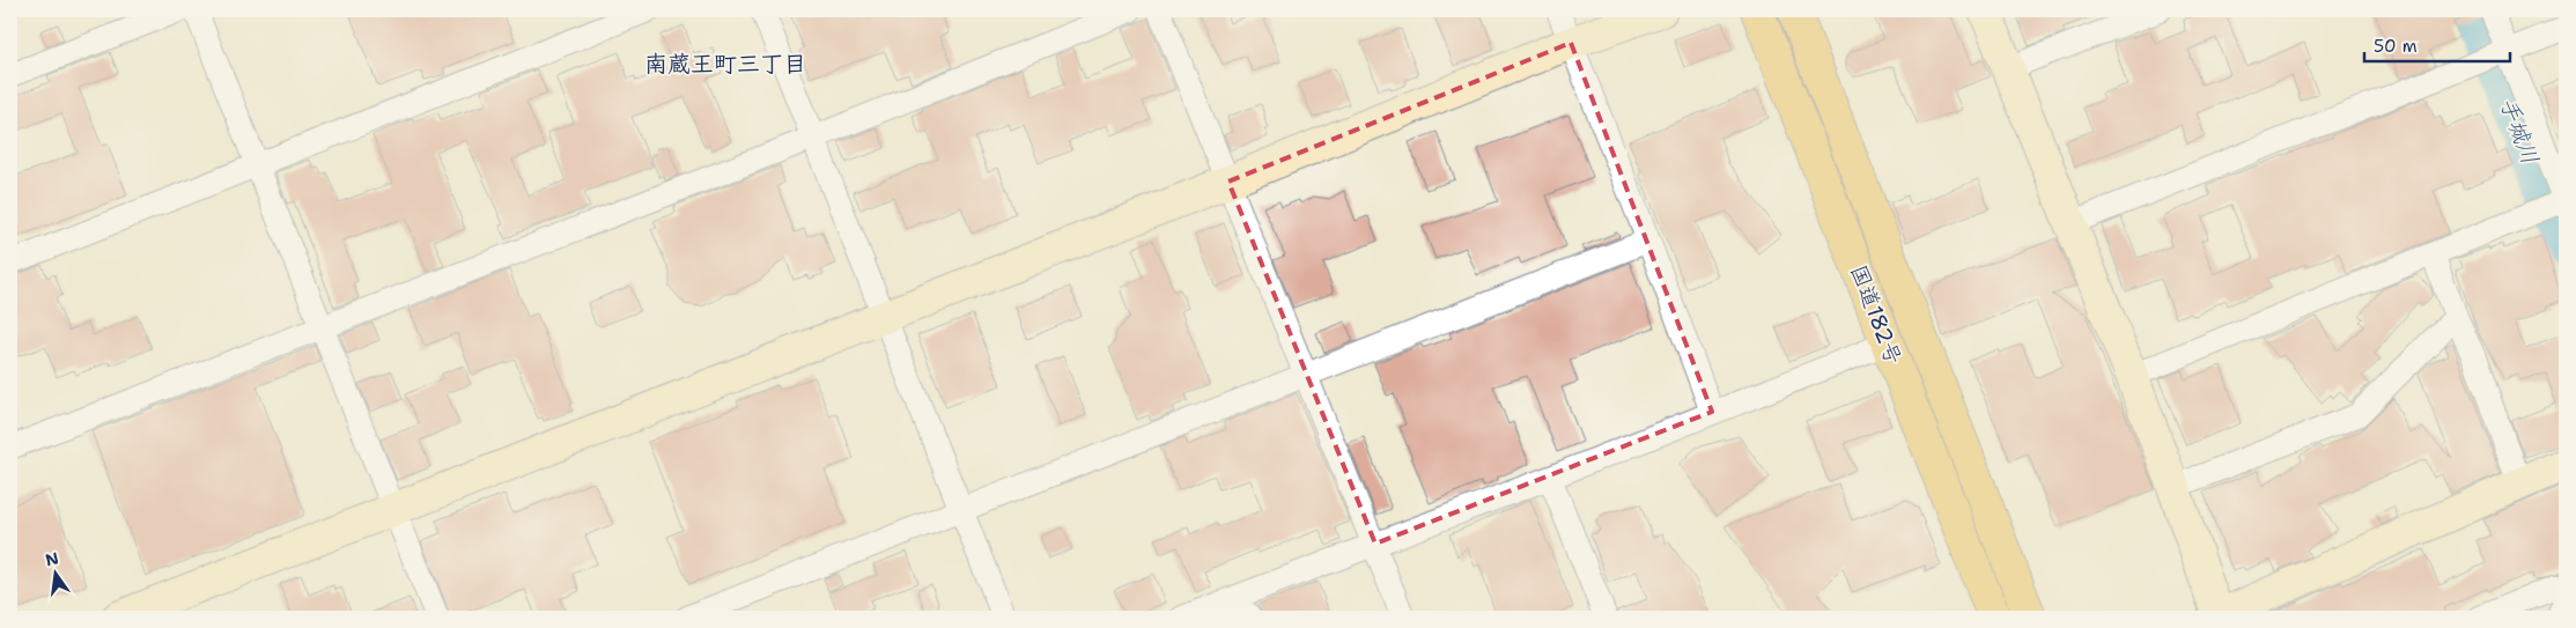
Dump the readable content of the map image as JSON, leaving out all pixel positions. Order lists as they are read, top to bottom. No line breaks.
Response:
{"streets":{"highway":["国道182号"]},"districts":["南蔵王町三丁目"],"water":["手城川"],"scale_bar":"50 m","north":"top"}
